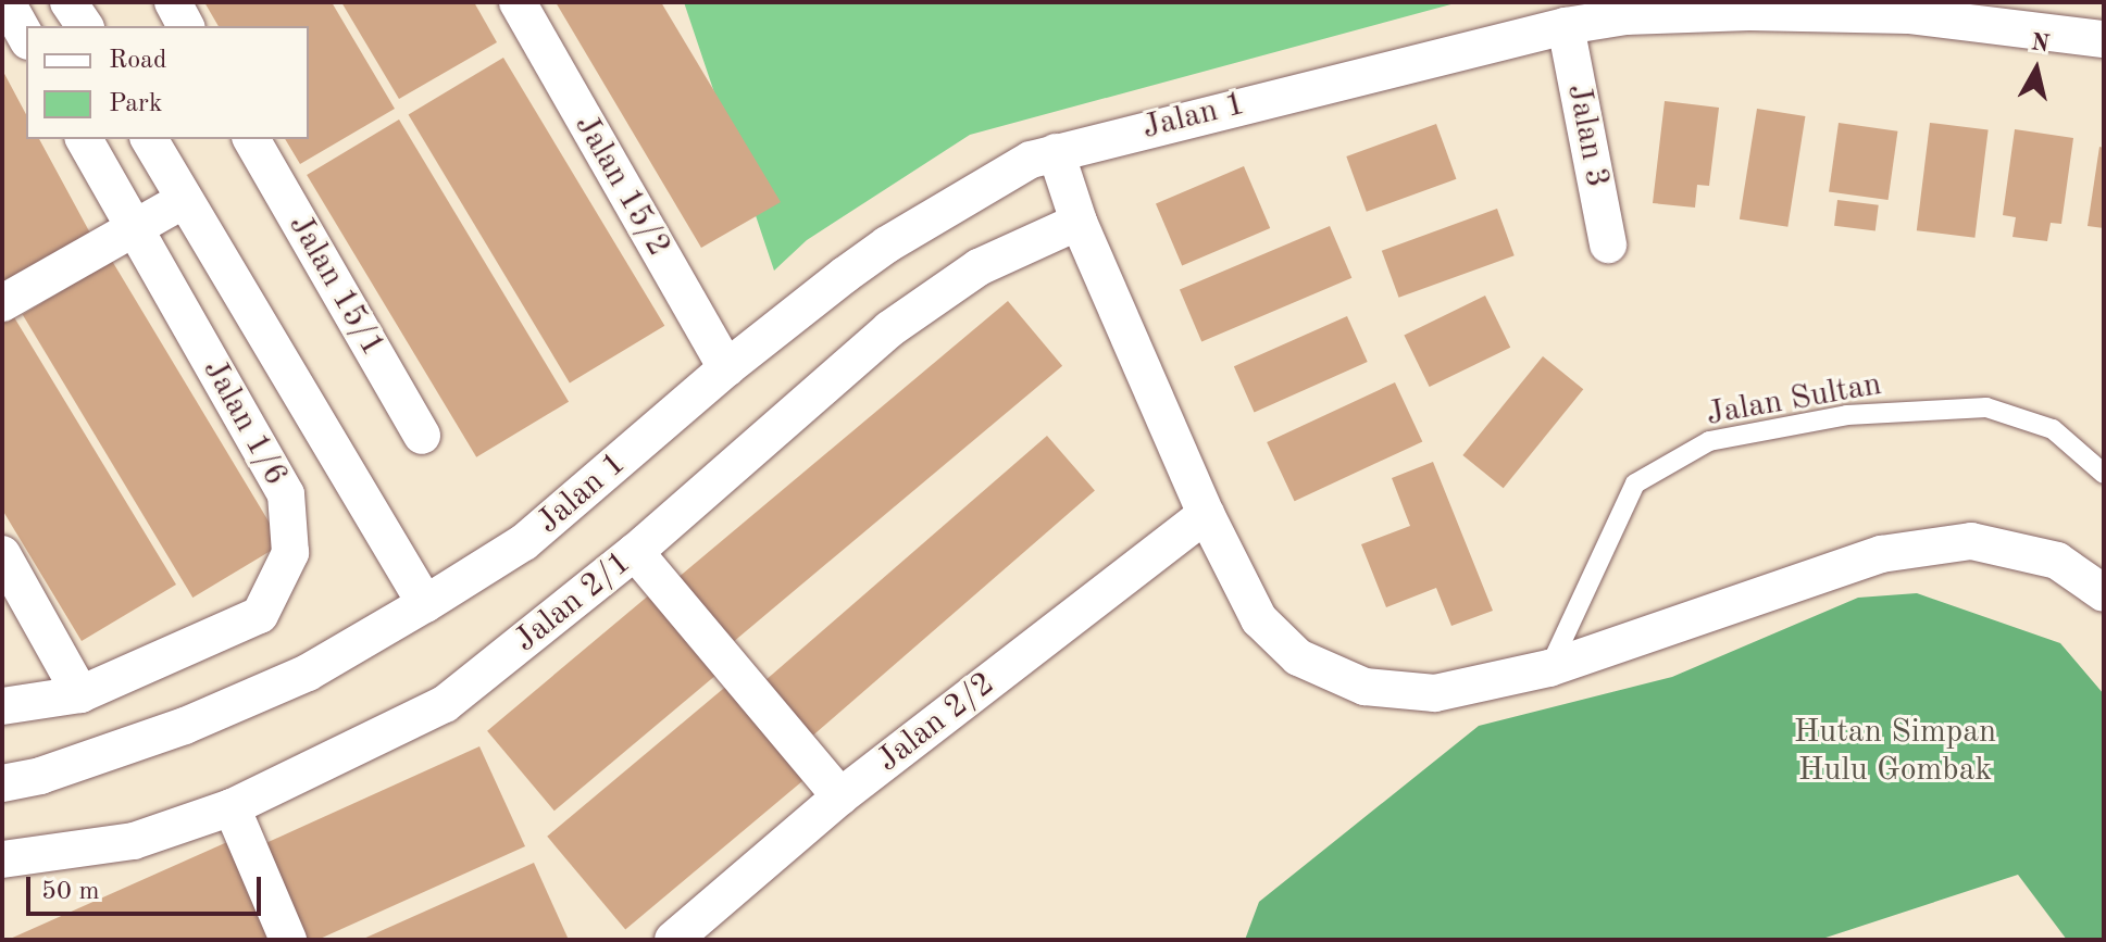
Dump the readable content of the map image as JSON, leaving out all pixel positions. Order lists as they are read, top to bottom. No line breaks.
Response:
{"streets":{"street":["Jalan 1","Jalan 3","Jalan 15/2","Jalan 15/1","Jalan 1/6","Jalan 2/1","Jalan 2/2"],"lane":["Jalan Sultan"]},"crossings":[["Jalan 1","Jalan 3"],["Jalan 1","Jalan 15/2"]],"parks":["Hutan Simpan Hulu Gombak"],"legend":["Road","Park"],"scale_bar":"50 m","north":"top"}
